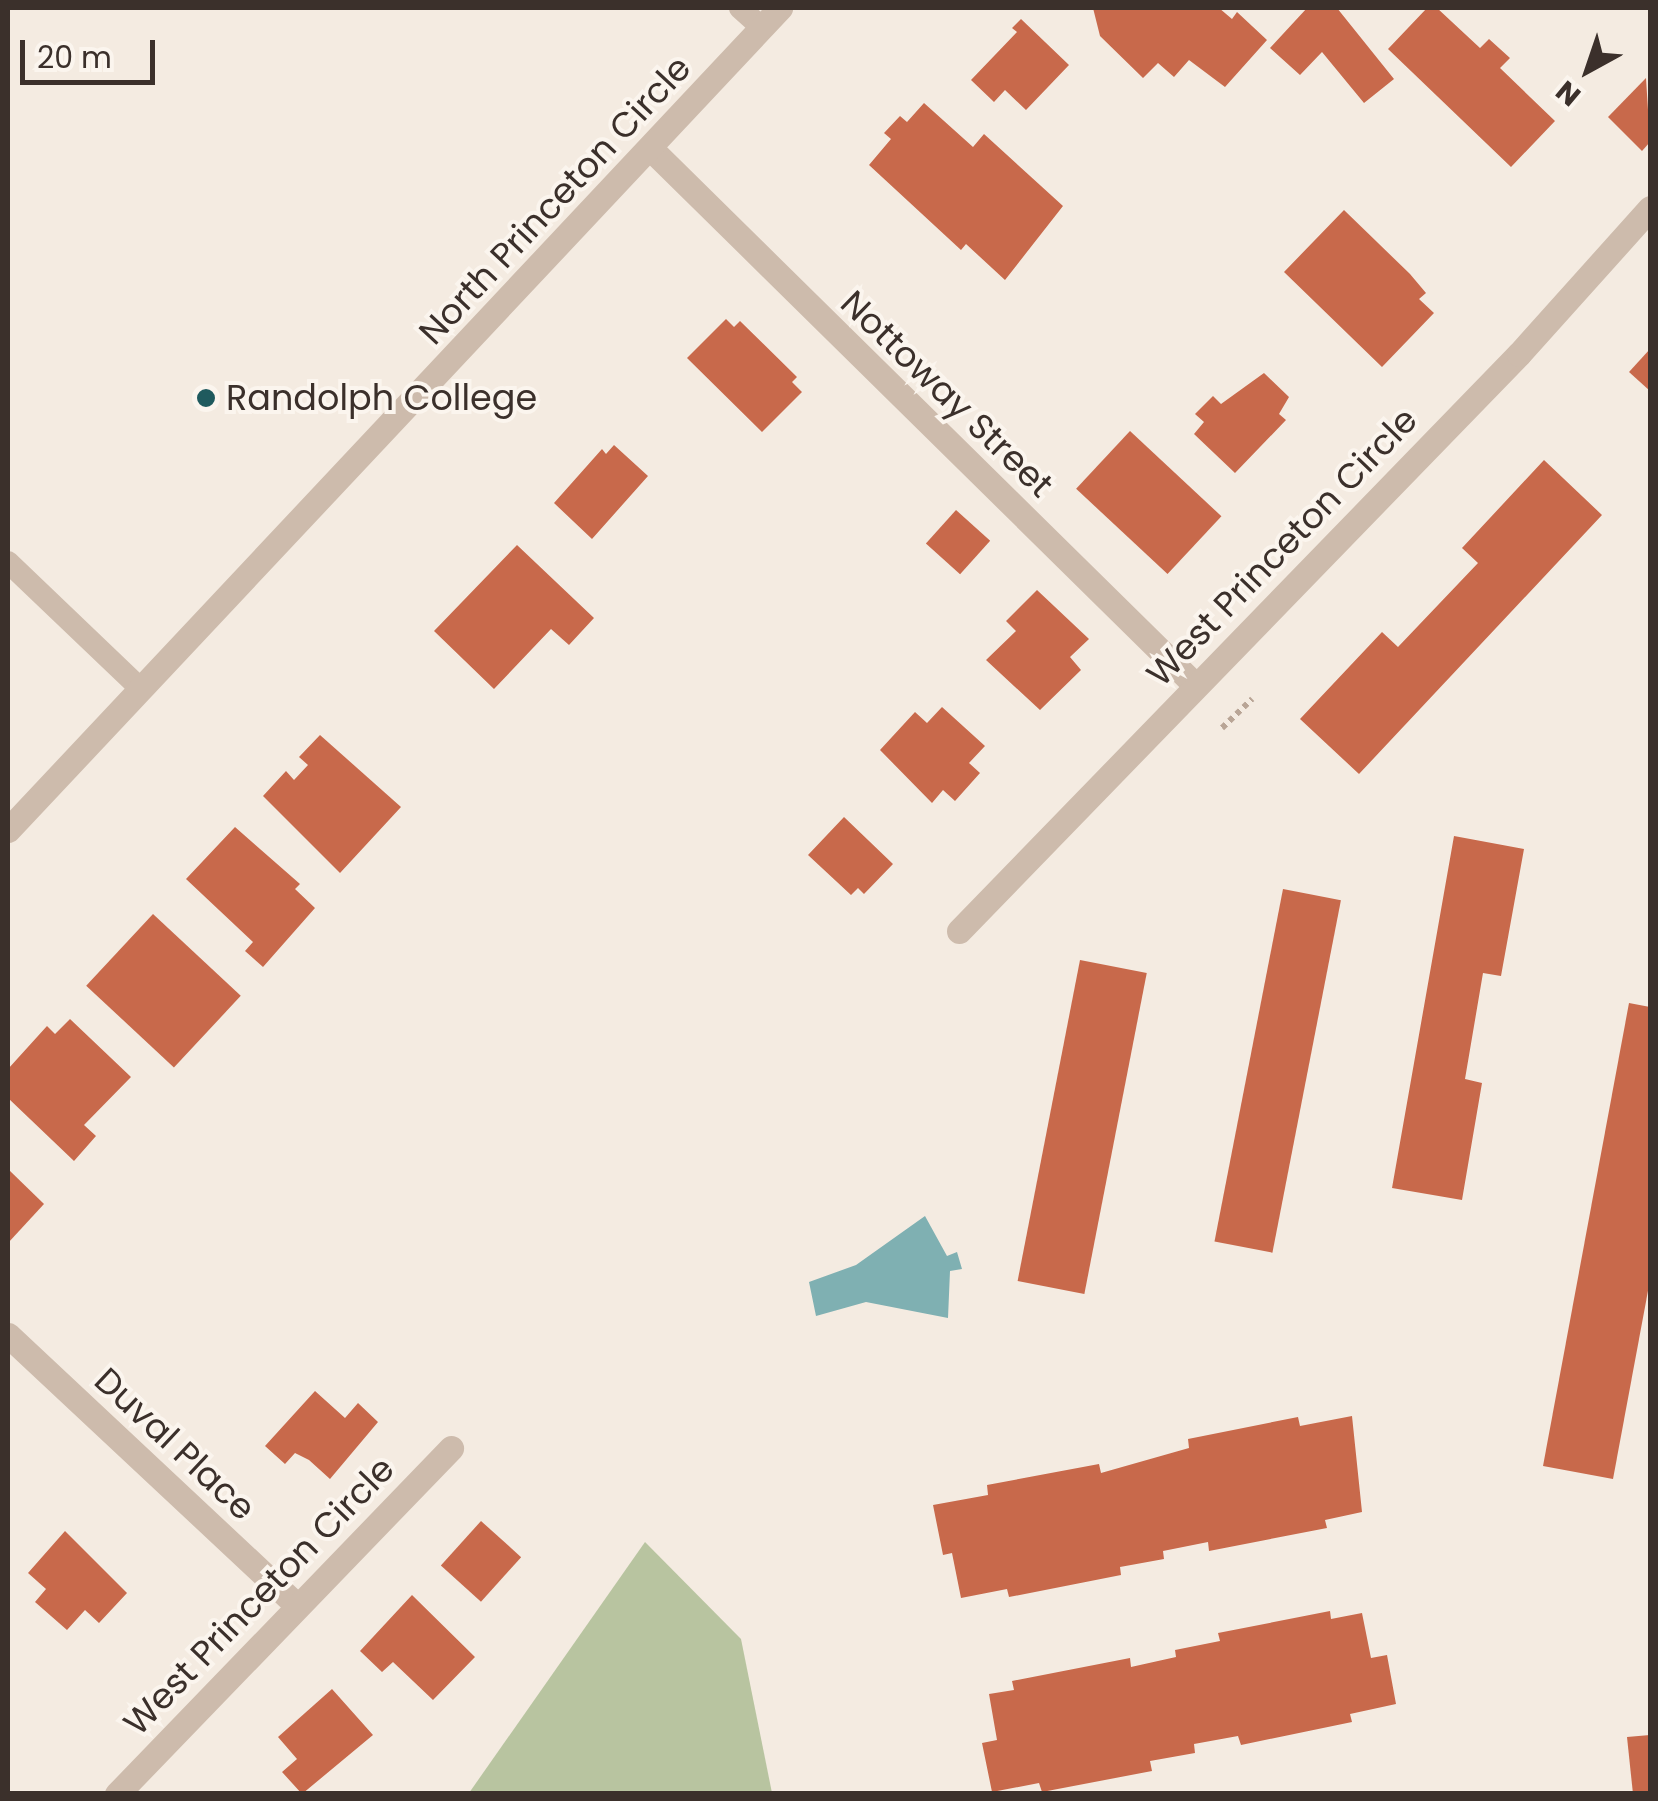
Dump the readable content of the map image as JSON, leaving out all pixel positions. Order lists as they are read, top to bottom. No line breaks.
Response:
{"streets":{"street":["North Princeton Circle","Nottoway Street","West Princeton Circle","Duval Place"]},"crossings":[["North Princeton Circle","Nottoway Street"],["Nottoway Street","West Princeton Circle"],["West Princeton Circle","Duval Place"]],"places":["Randolph College"],"scale_bar":"20 m","north":"bottom left"}
